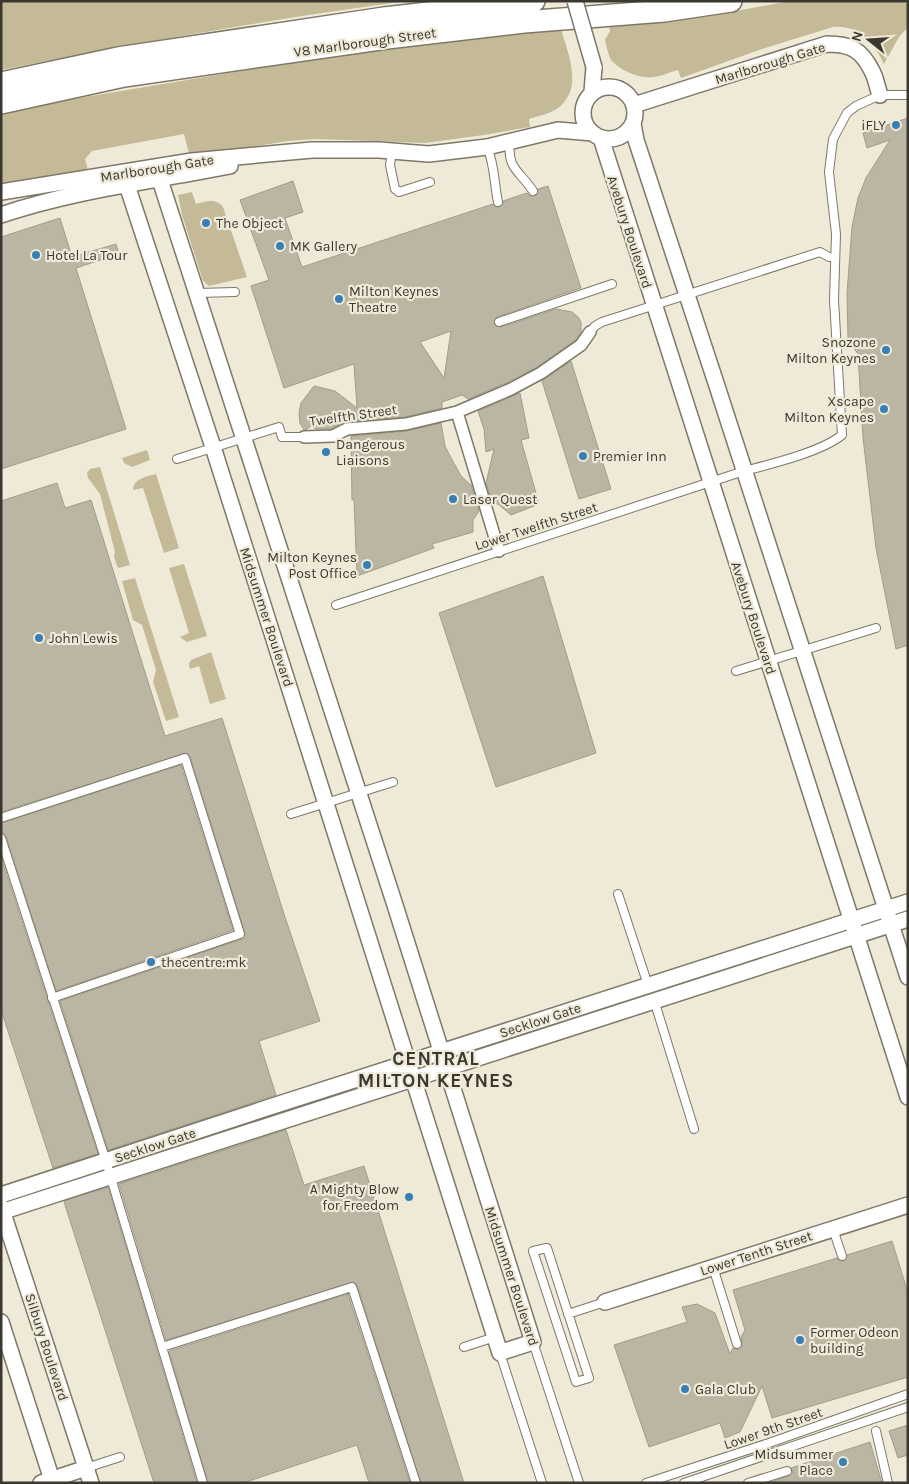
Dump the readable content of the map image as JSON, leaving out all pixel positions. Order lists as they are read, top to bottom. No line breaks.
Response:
{"streets":{"main road":["V8 Marlborough Street"],"street":["Marlborough Gate","Avebury Boulevard","Twelfth Street","Midsummer Boulevard","Secklow Gate","Lower Tenth Street","Silbury Boulevard"],"lane":["Lower Twelfth Street","Lower 9th Street"]},"crossings":[["Marlborough Gate","Avebury Boulevard"],["Marlborough Gate","Midsummer Boulevard"],["Avebury Boulevard","Twelfth Street"],["Avebury Boulevard","Lower Twelfth Street"],["Avebury Boulevard","Secklow Gate"],["Twelfth Street","Lower Twelfth Street"],["Midsummer Boulevard","Secklow Gate"],["Secklow Gate","Silbury Boulevard"]],"districts":["CENTRAL MILTON KEYNES"],"places":["iFLY","The Object","MK Gallery","Hotel La Tour","Milton Keynes Theatre","Snozone Milton Keynes","Xscape Milton Keynes","Dangerous Liaisons","Premier Inn","Laser Quest","Milton Keynes Post Office","John Lewis","thecentre:mk","A Mighty Blow for Freedom","Former Odeon building","Gala Club","Midsummer Place"],"north":"left"}
